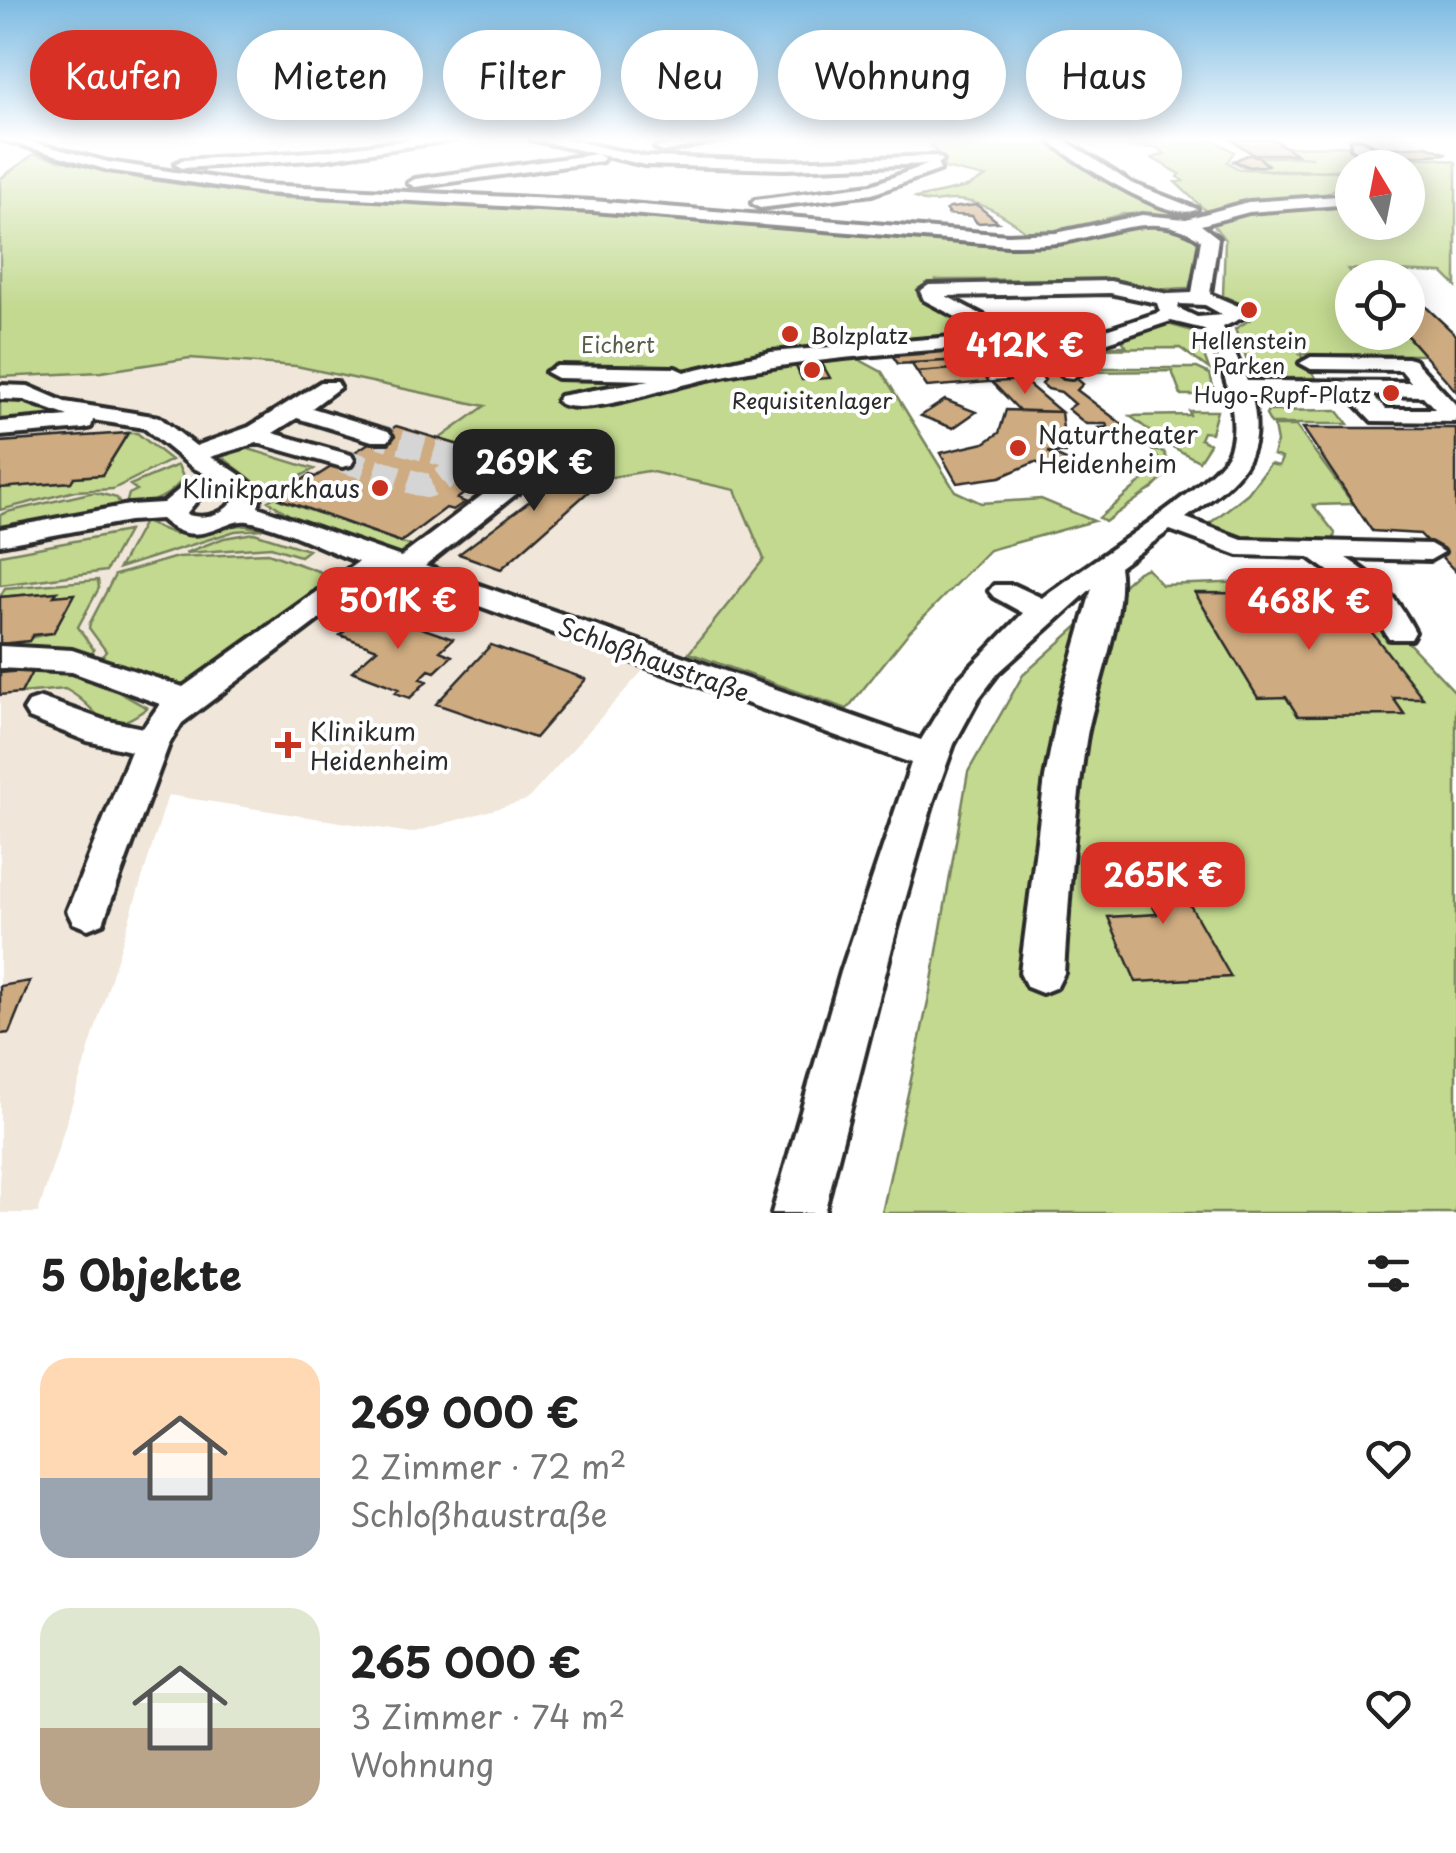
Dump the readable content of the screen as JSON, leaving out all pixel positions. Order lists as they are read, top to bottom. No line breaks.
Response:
{"streets":{"street":["Schloßhaustraße"]},"parks":["Eichert"],"places":{"other":["Hellenstein Parken","Bolzplatz","Requisitenlager","Hugo-Rupf-Platz","Naturtheater Heidenheim","Klinikparkhaus"],"health":["Klinikum Heidenheim"]},"north":"top","page":{"chip":["Kaufen","Mieten","Filter","Neu","Wohnung","Haus"],"price":["412K €","269K €","501K €","468K €","265K €"],"heading":"5 Objekte","list":[{"name":"269 000 €","note":"2 Zimmer · 72 m² · Schloßhaustraße"},{"name":"265 000 €","note":"3 Zimmer · 74 m² · Wohnung"}]}}
